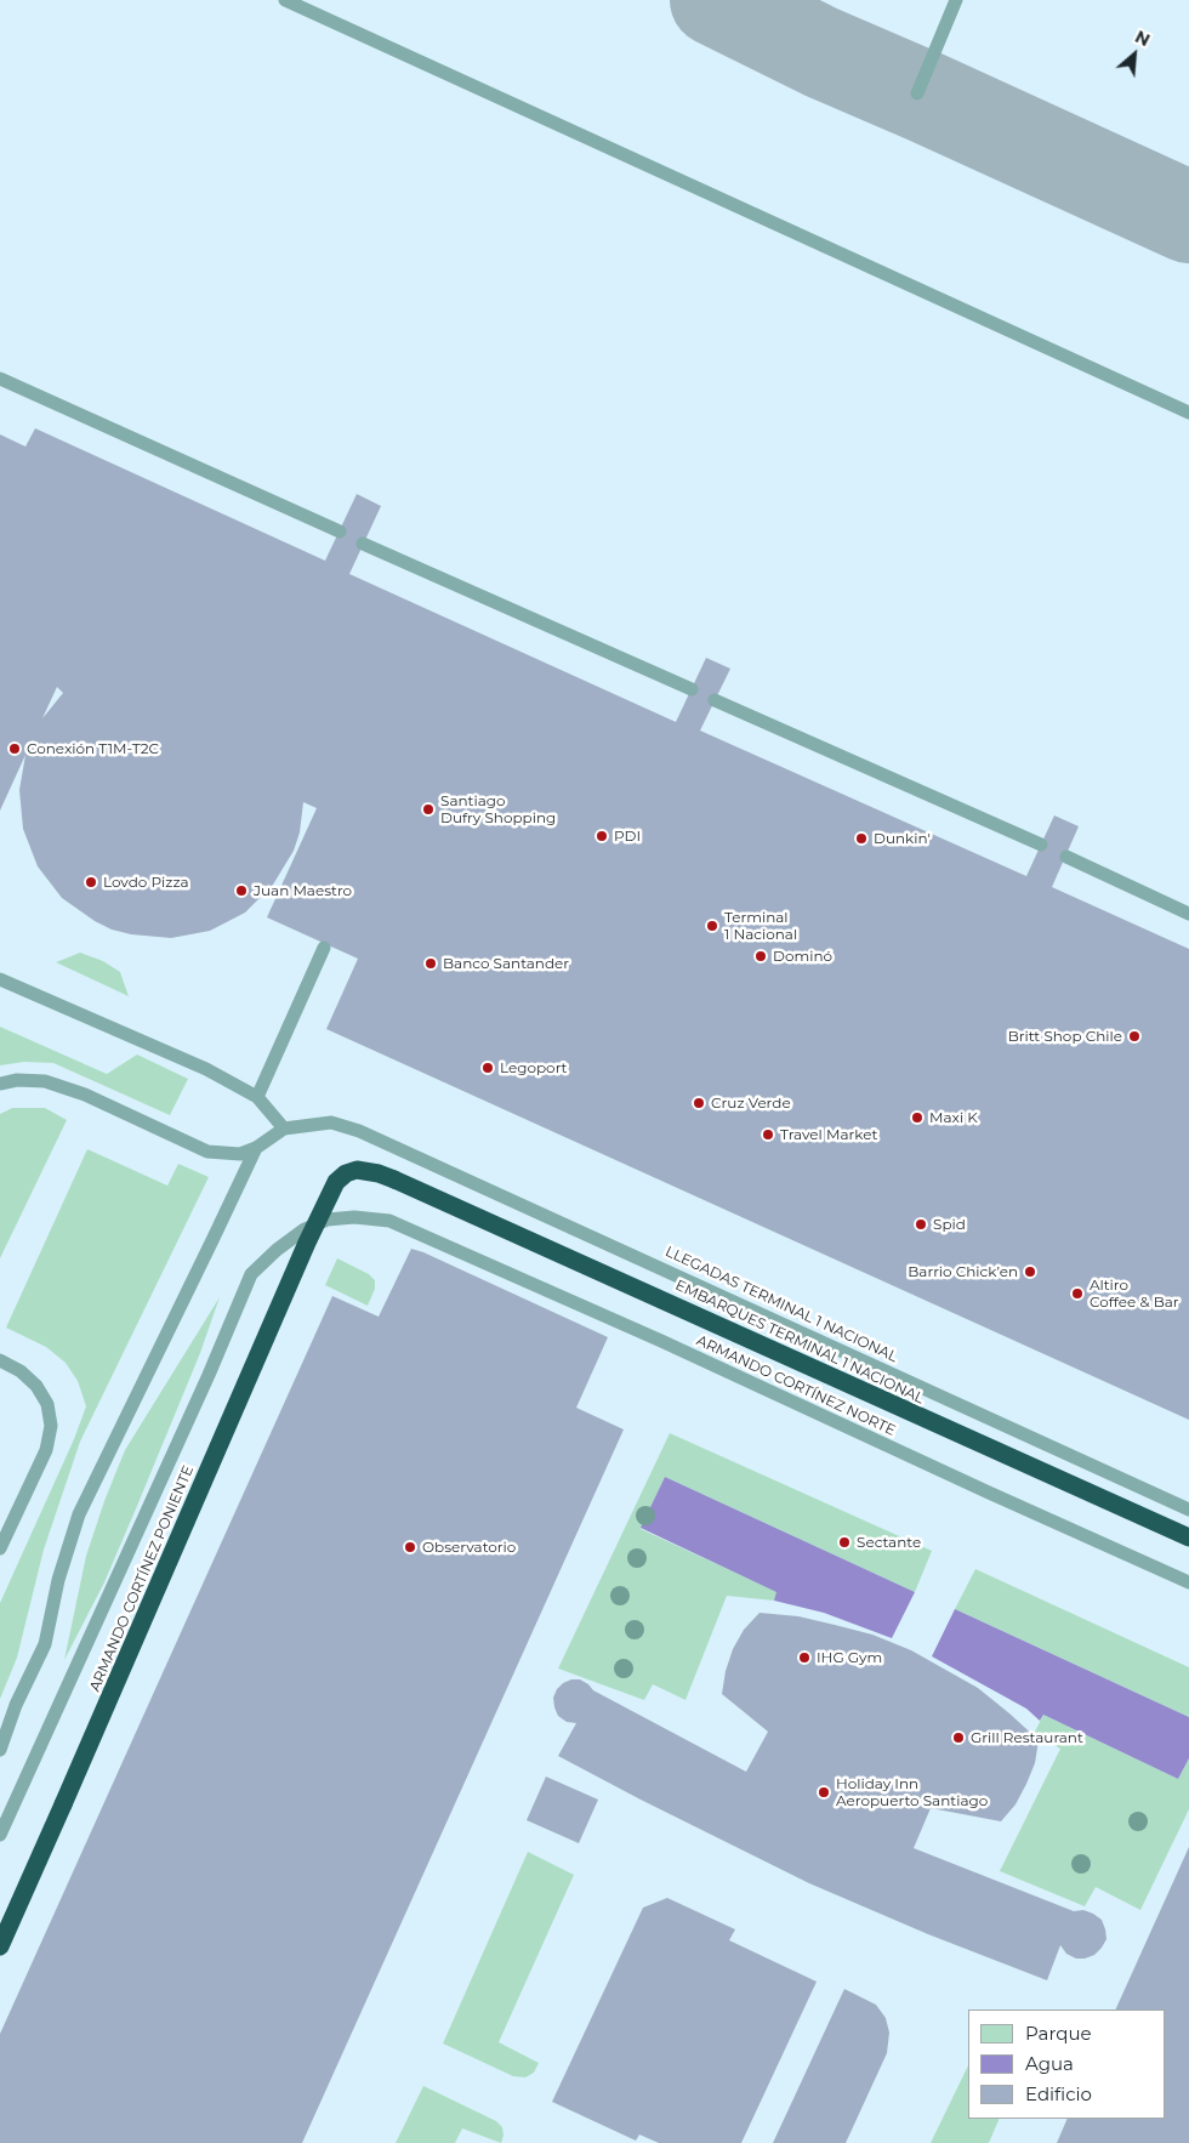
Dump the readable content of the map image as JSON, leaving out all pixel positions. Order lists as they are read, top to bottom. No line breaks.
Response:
{"streets":{"highway":["EMBARQUES TERMINAL 1 NACIONAL","ARMANDO CORTÍNEZ PONIENTE"],"lane":["LLEGADAS TERMINAL 1 NACIONAL","ARMANDO CORTÍNEZ NORTE"]},"crossings":[["EMBARQUES TERMINAL 1 NACIONAL","ARMANDO CORTÍNEZ PONIENTE"],["ARMANDO CORTÍNEZ NORTE","ARMANDO CORTÍNEZ PONIENTE"]],"places":["Conexión T1M-T2C","Santiago Dufry Shopping","PDI","Dunkin'","Lovdo Pizza","Juan Maestro","Terminal 1 Nacional","Dominó","Banco Santander","Britt Shop Chile","Legoport","Cruz Verde","Maxi K","Travel Market","Spid","Barrio Chick’en","Altiro Coffee & Bar","Sectante","Observatorio","IHG Gym","Grill Restaurant","Holiday Inn Aeropuerto Santiago"],"legend":["Parque","Agua","Edificio"],"north":"top right"}
